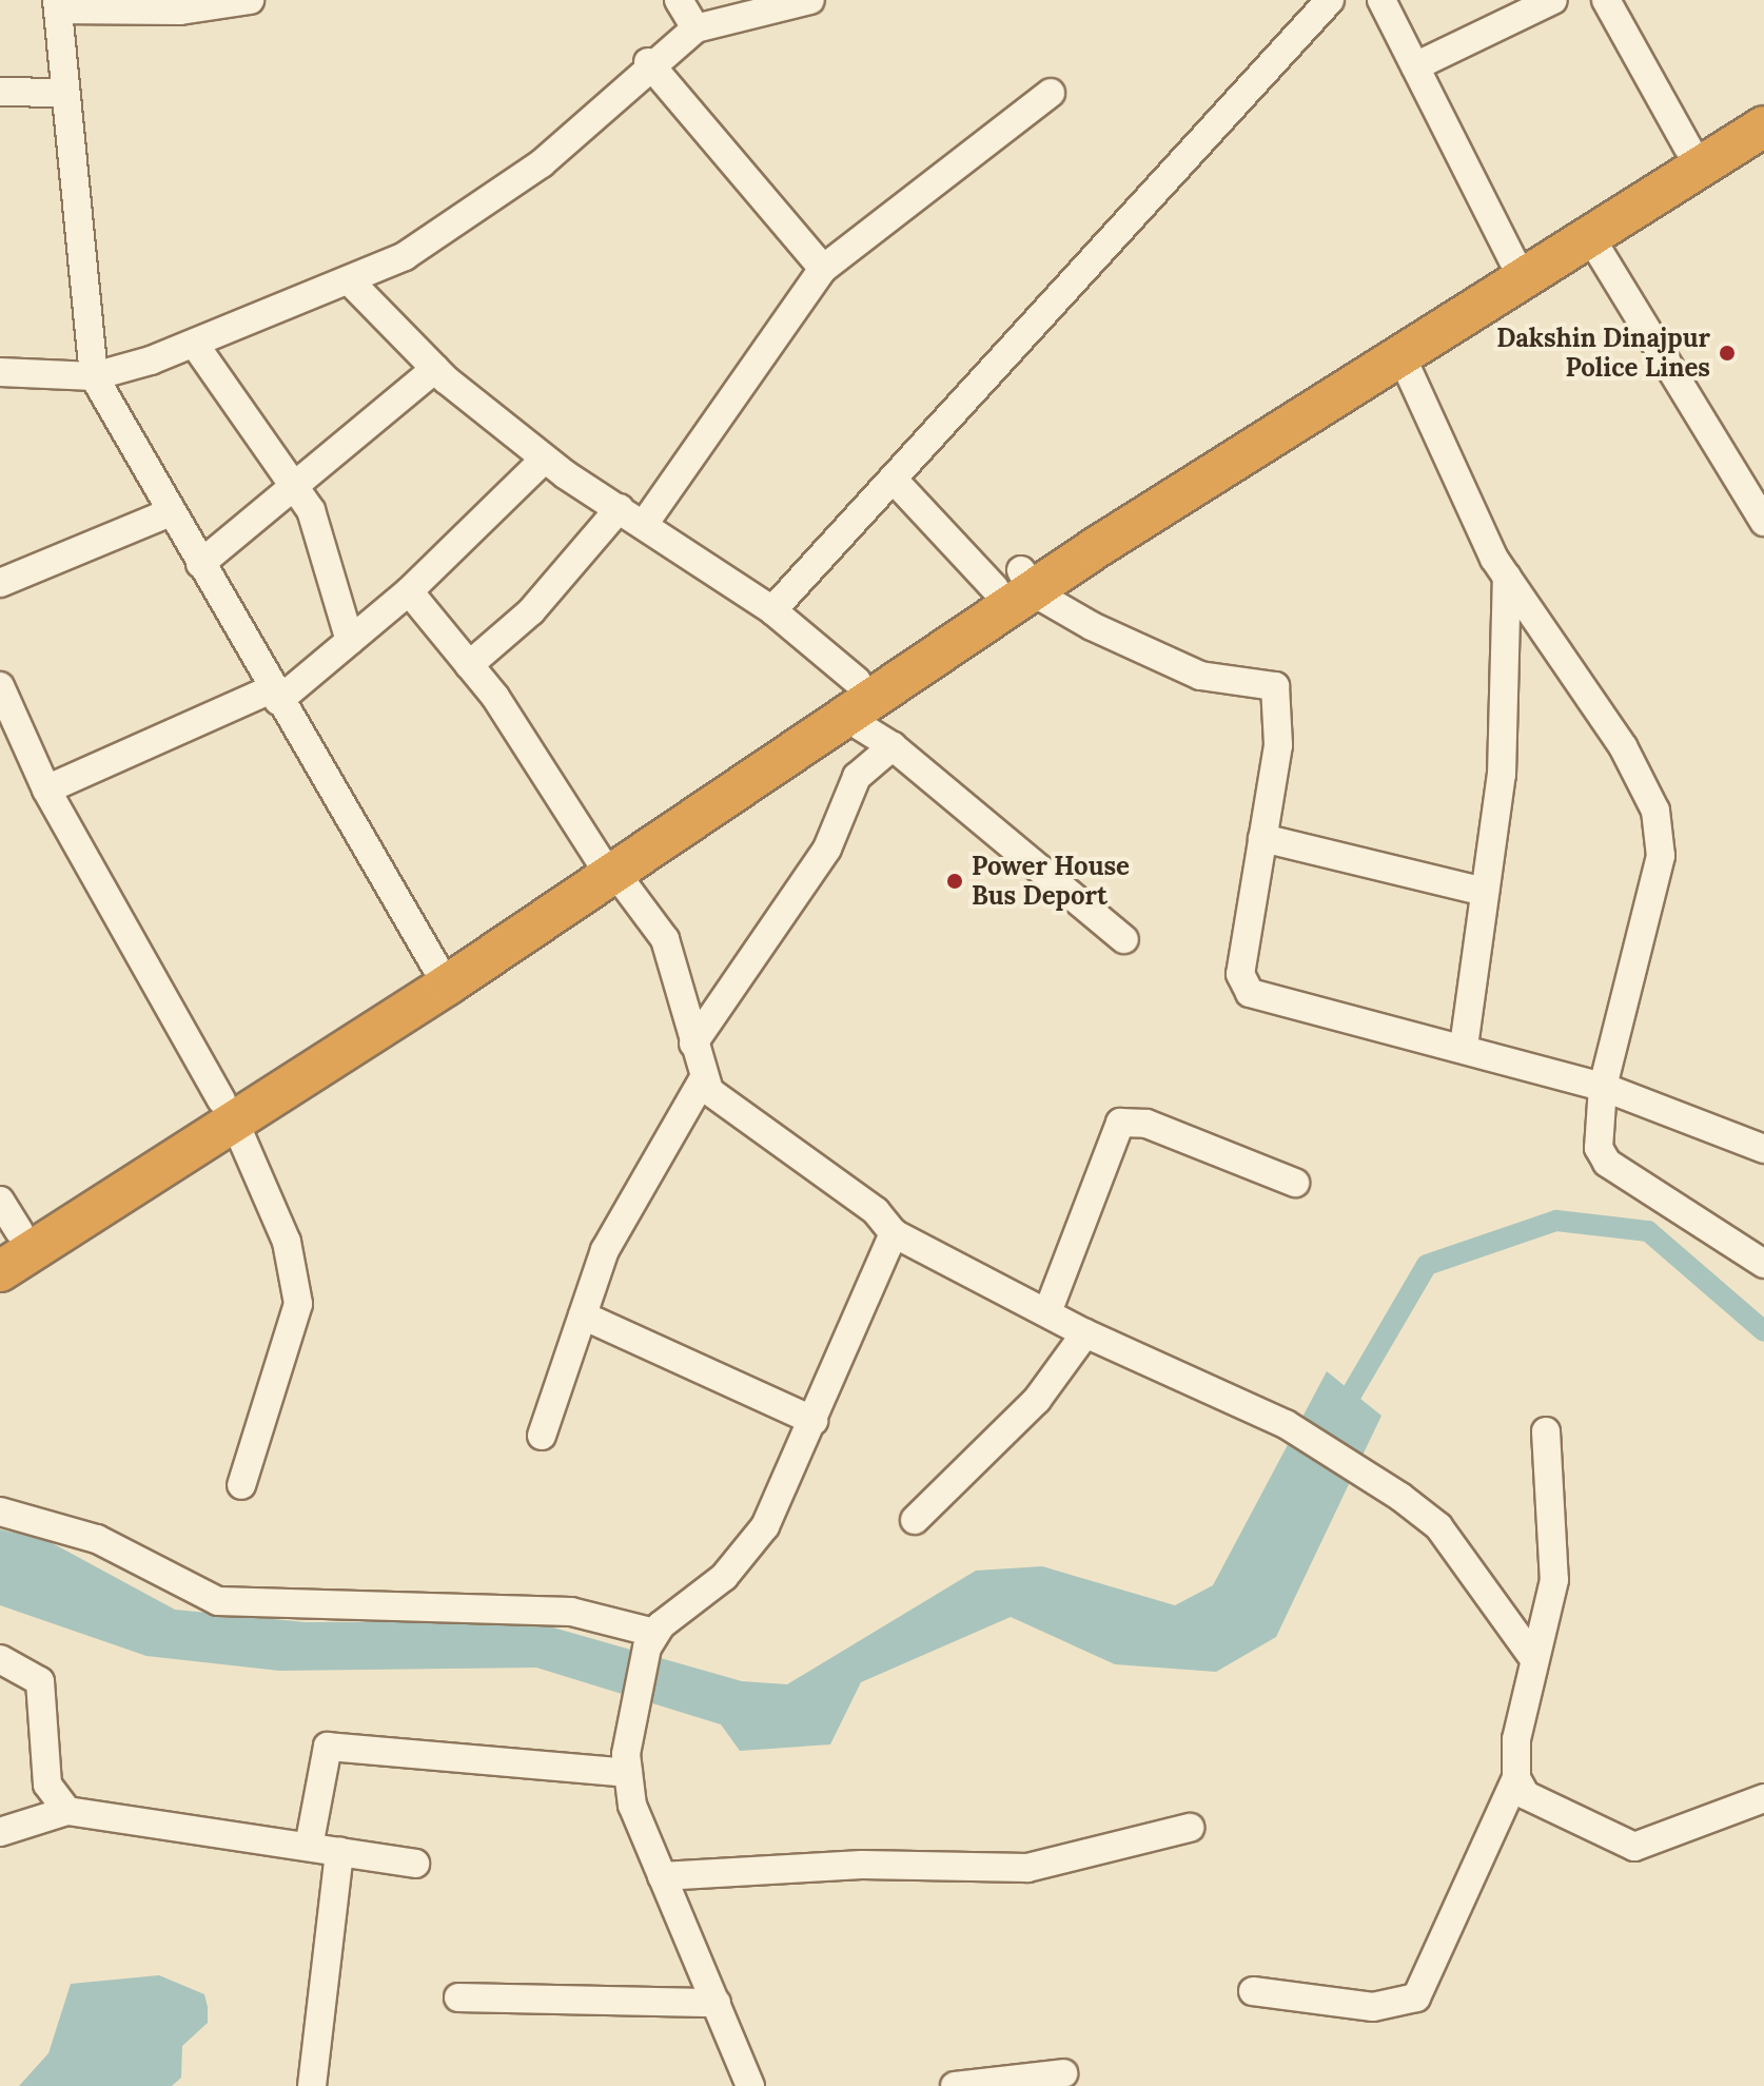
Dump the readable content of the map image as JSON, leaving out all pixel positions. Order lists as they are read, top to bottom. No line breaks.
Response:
{"places":["Dakshin Dinajpur Police Lines","Power House Bus Deport"]}
